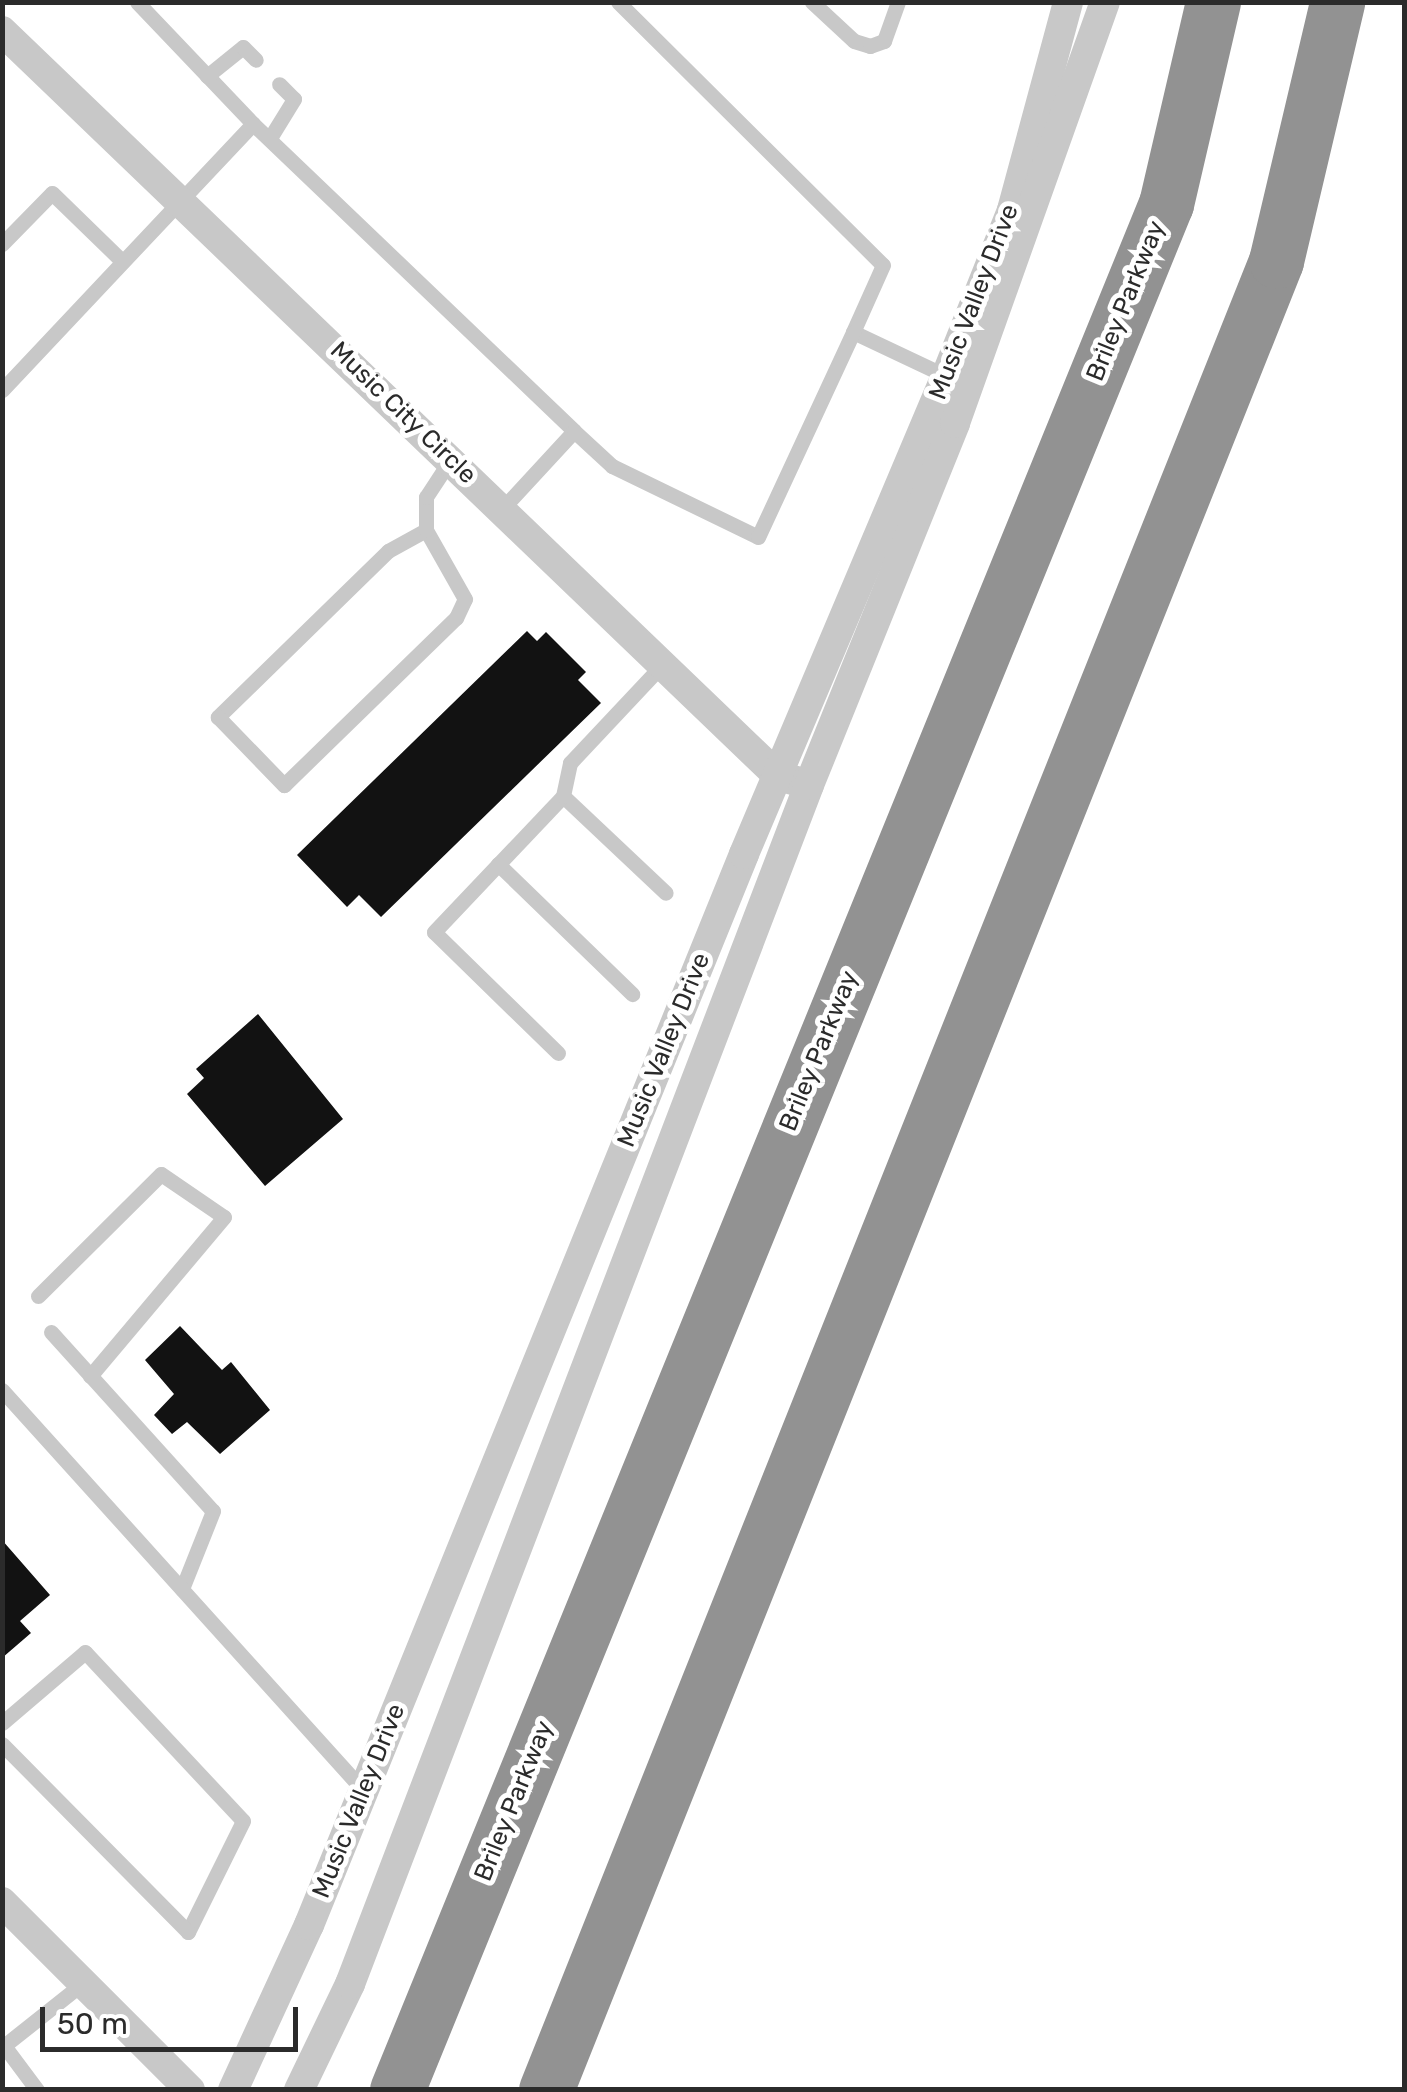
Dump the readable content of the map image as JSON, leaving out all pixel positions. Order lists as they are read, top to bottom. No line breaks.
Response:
{"streets":{"highway":["Briley Parkway"],"street":["Music Valley Drive","Music City Circle"]},"crossings":[["Music Valley Drive","Music City Circle"]],"scale_bar":"50 m"}
